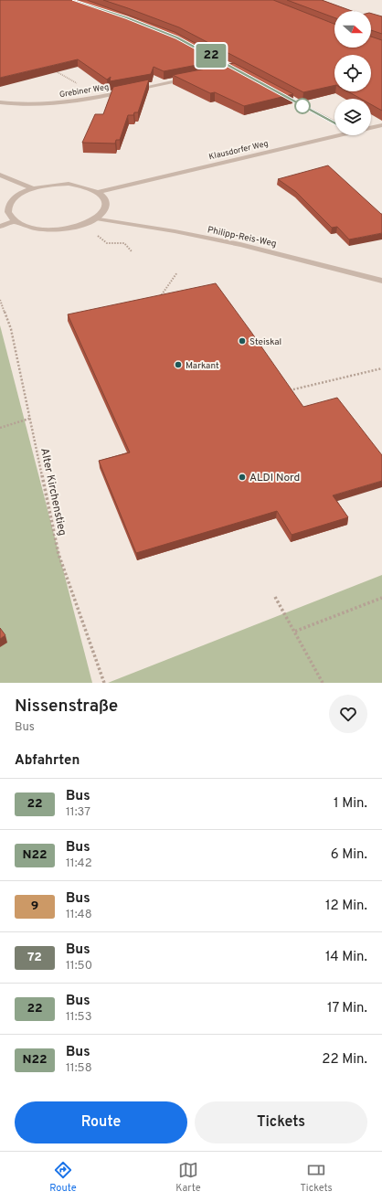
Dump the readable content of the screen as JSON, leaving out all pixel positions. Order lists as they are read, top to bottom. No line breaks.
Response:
{"streets":{"street":["Grebiner Weg","Klausdorfer Weg","Philipp-Reis-Weg"],"path":["Alter Kirchenstieg"]},"places":["Steiskal","Markant","ALDI Nord"],"lines":["bus line 22"],"north":"right","page":{"on_map":"22","heading":[["Nissenstraße","Bus"],"Abfahrten"],"list":[{"mark":"22","name":"Bus","note":"11:37","value":"1 Min."},{"mark":"N22","name":"Bus","note":"11:42","value":"6 Min."},{"mark":"9","name":"Bus","note":"11:48","value":"12 Min."},{"mark":"72","name":"Bus","note":"11:50","value":"14 Min."},{"mark":"22","name":"Bus","note":"11:53","value":"17 Min."},{"mark":"N22","name":"Bus","note":"11:58","value":"22 Min."}],"buttons":["Route","Tickets"],"tabs":["Route","Karte","Tickets"]}}
